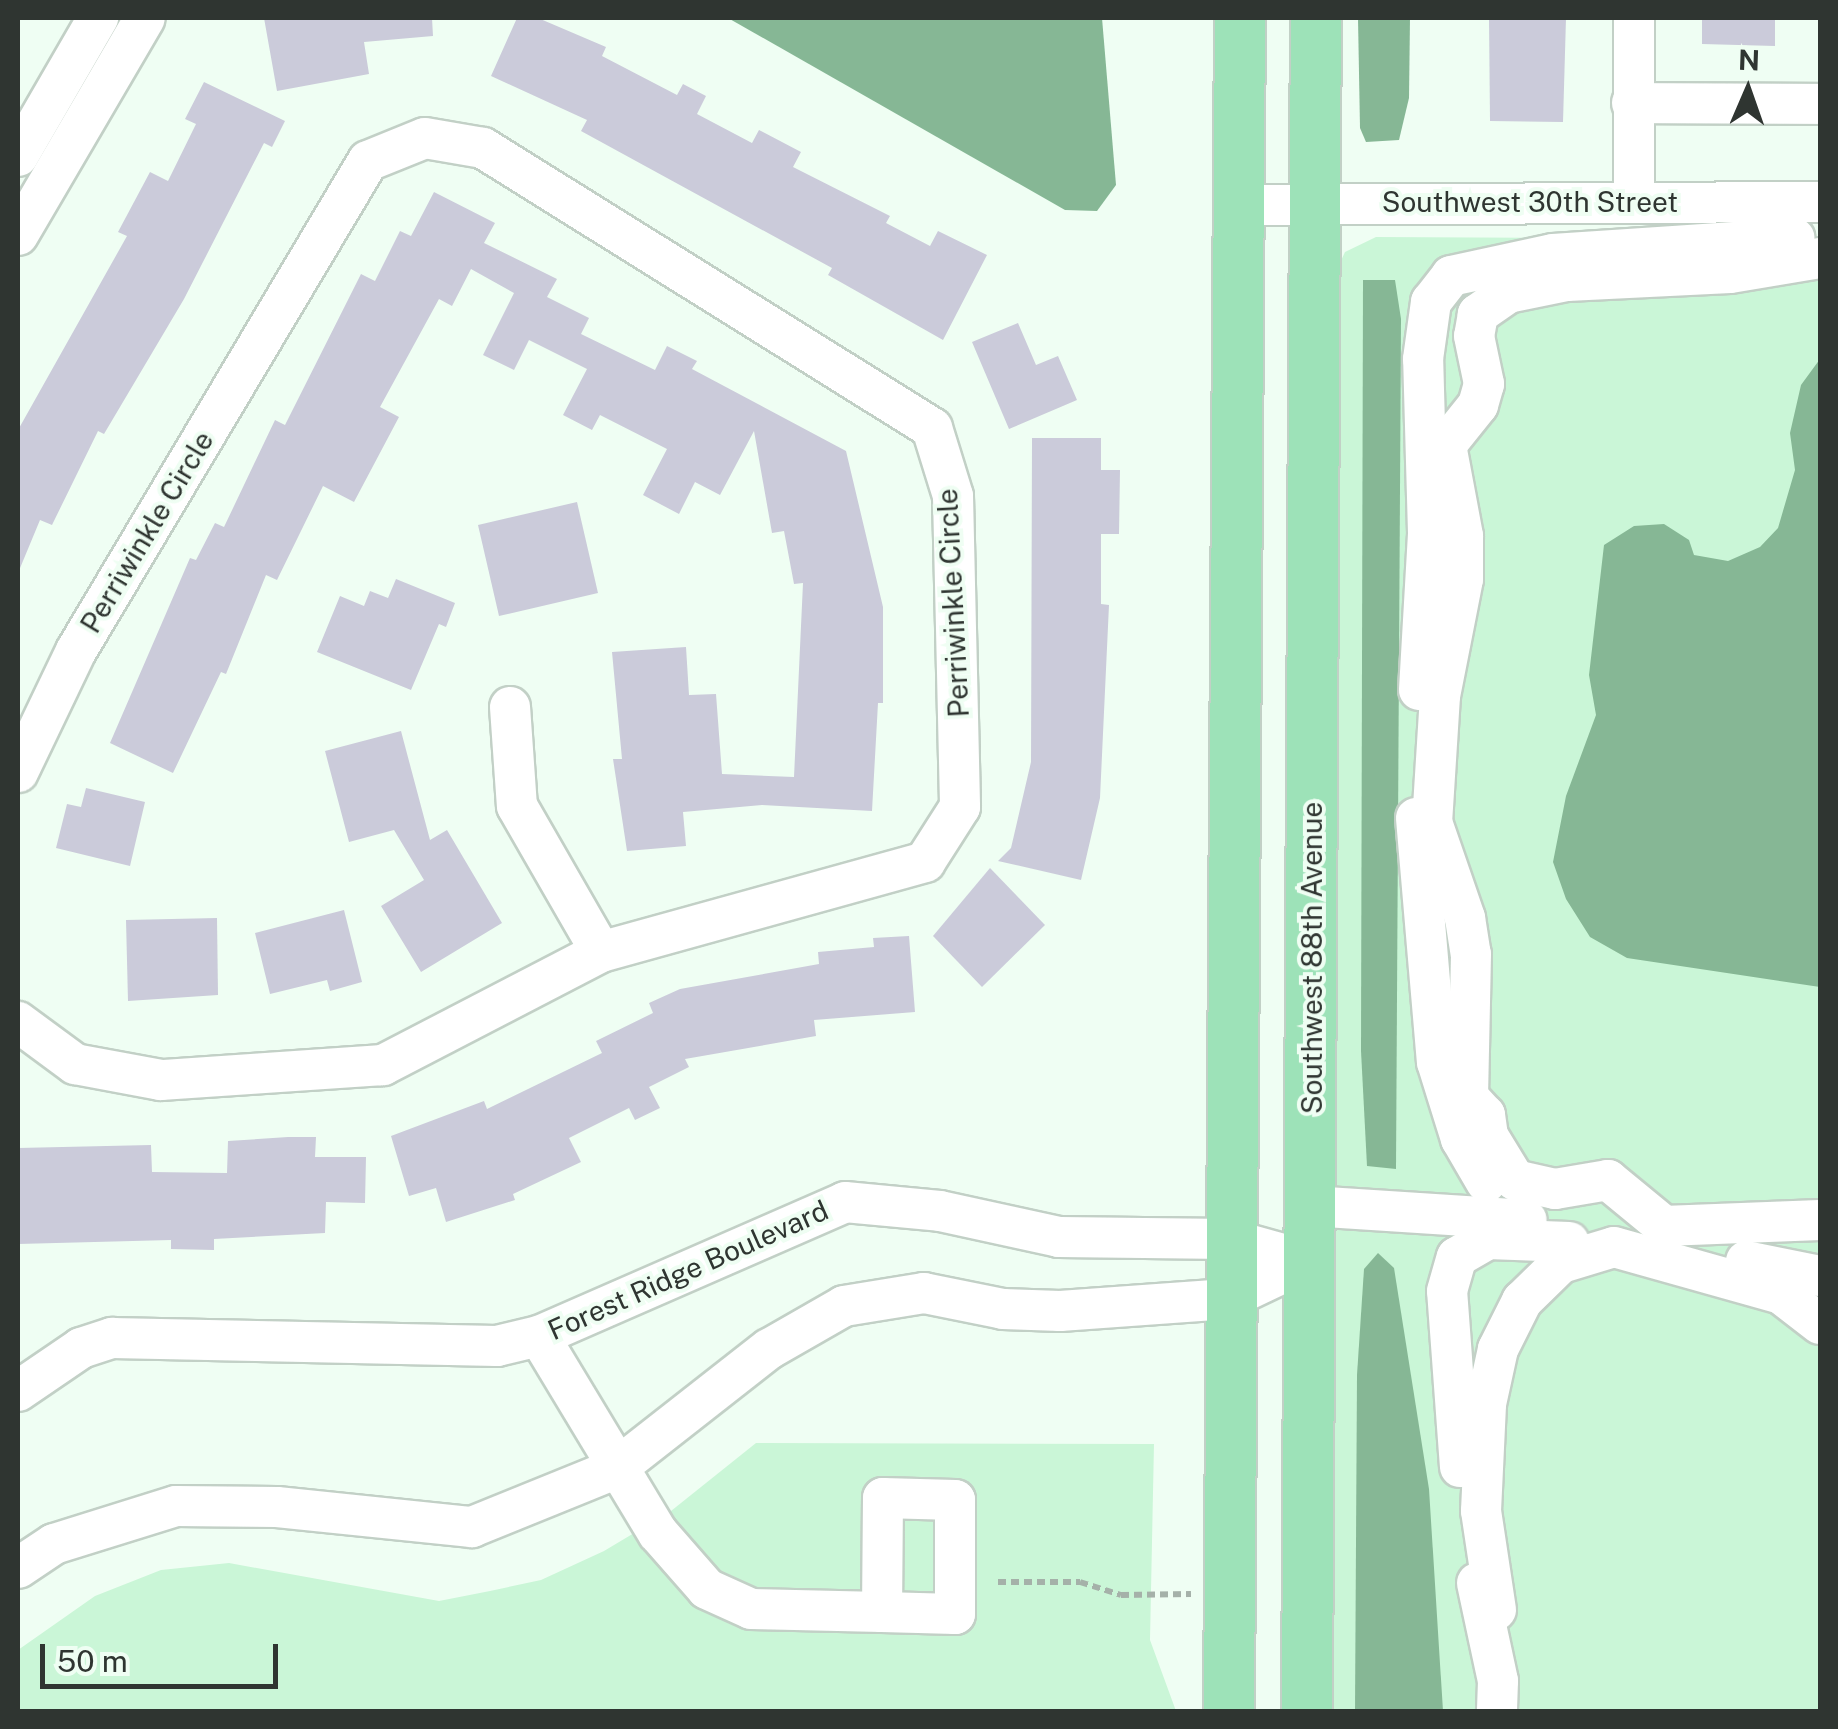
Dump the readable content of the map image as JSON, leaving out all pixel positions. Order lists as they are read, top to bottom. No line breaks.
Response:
{"streets":{"main road":["Southwest 88th Avenue"],"street":["Southwest 30th Street","Perriwinkle Circle","Forest Ridge Boulevard"]},"crossings":[["Southwest 30th Street","Southwest 88th Avenue"],["Southwest 88th Avenue","Forest Ridge Boulevard"]],"scale_bar":"50 m","north":"top"}
